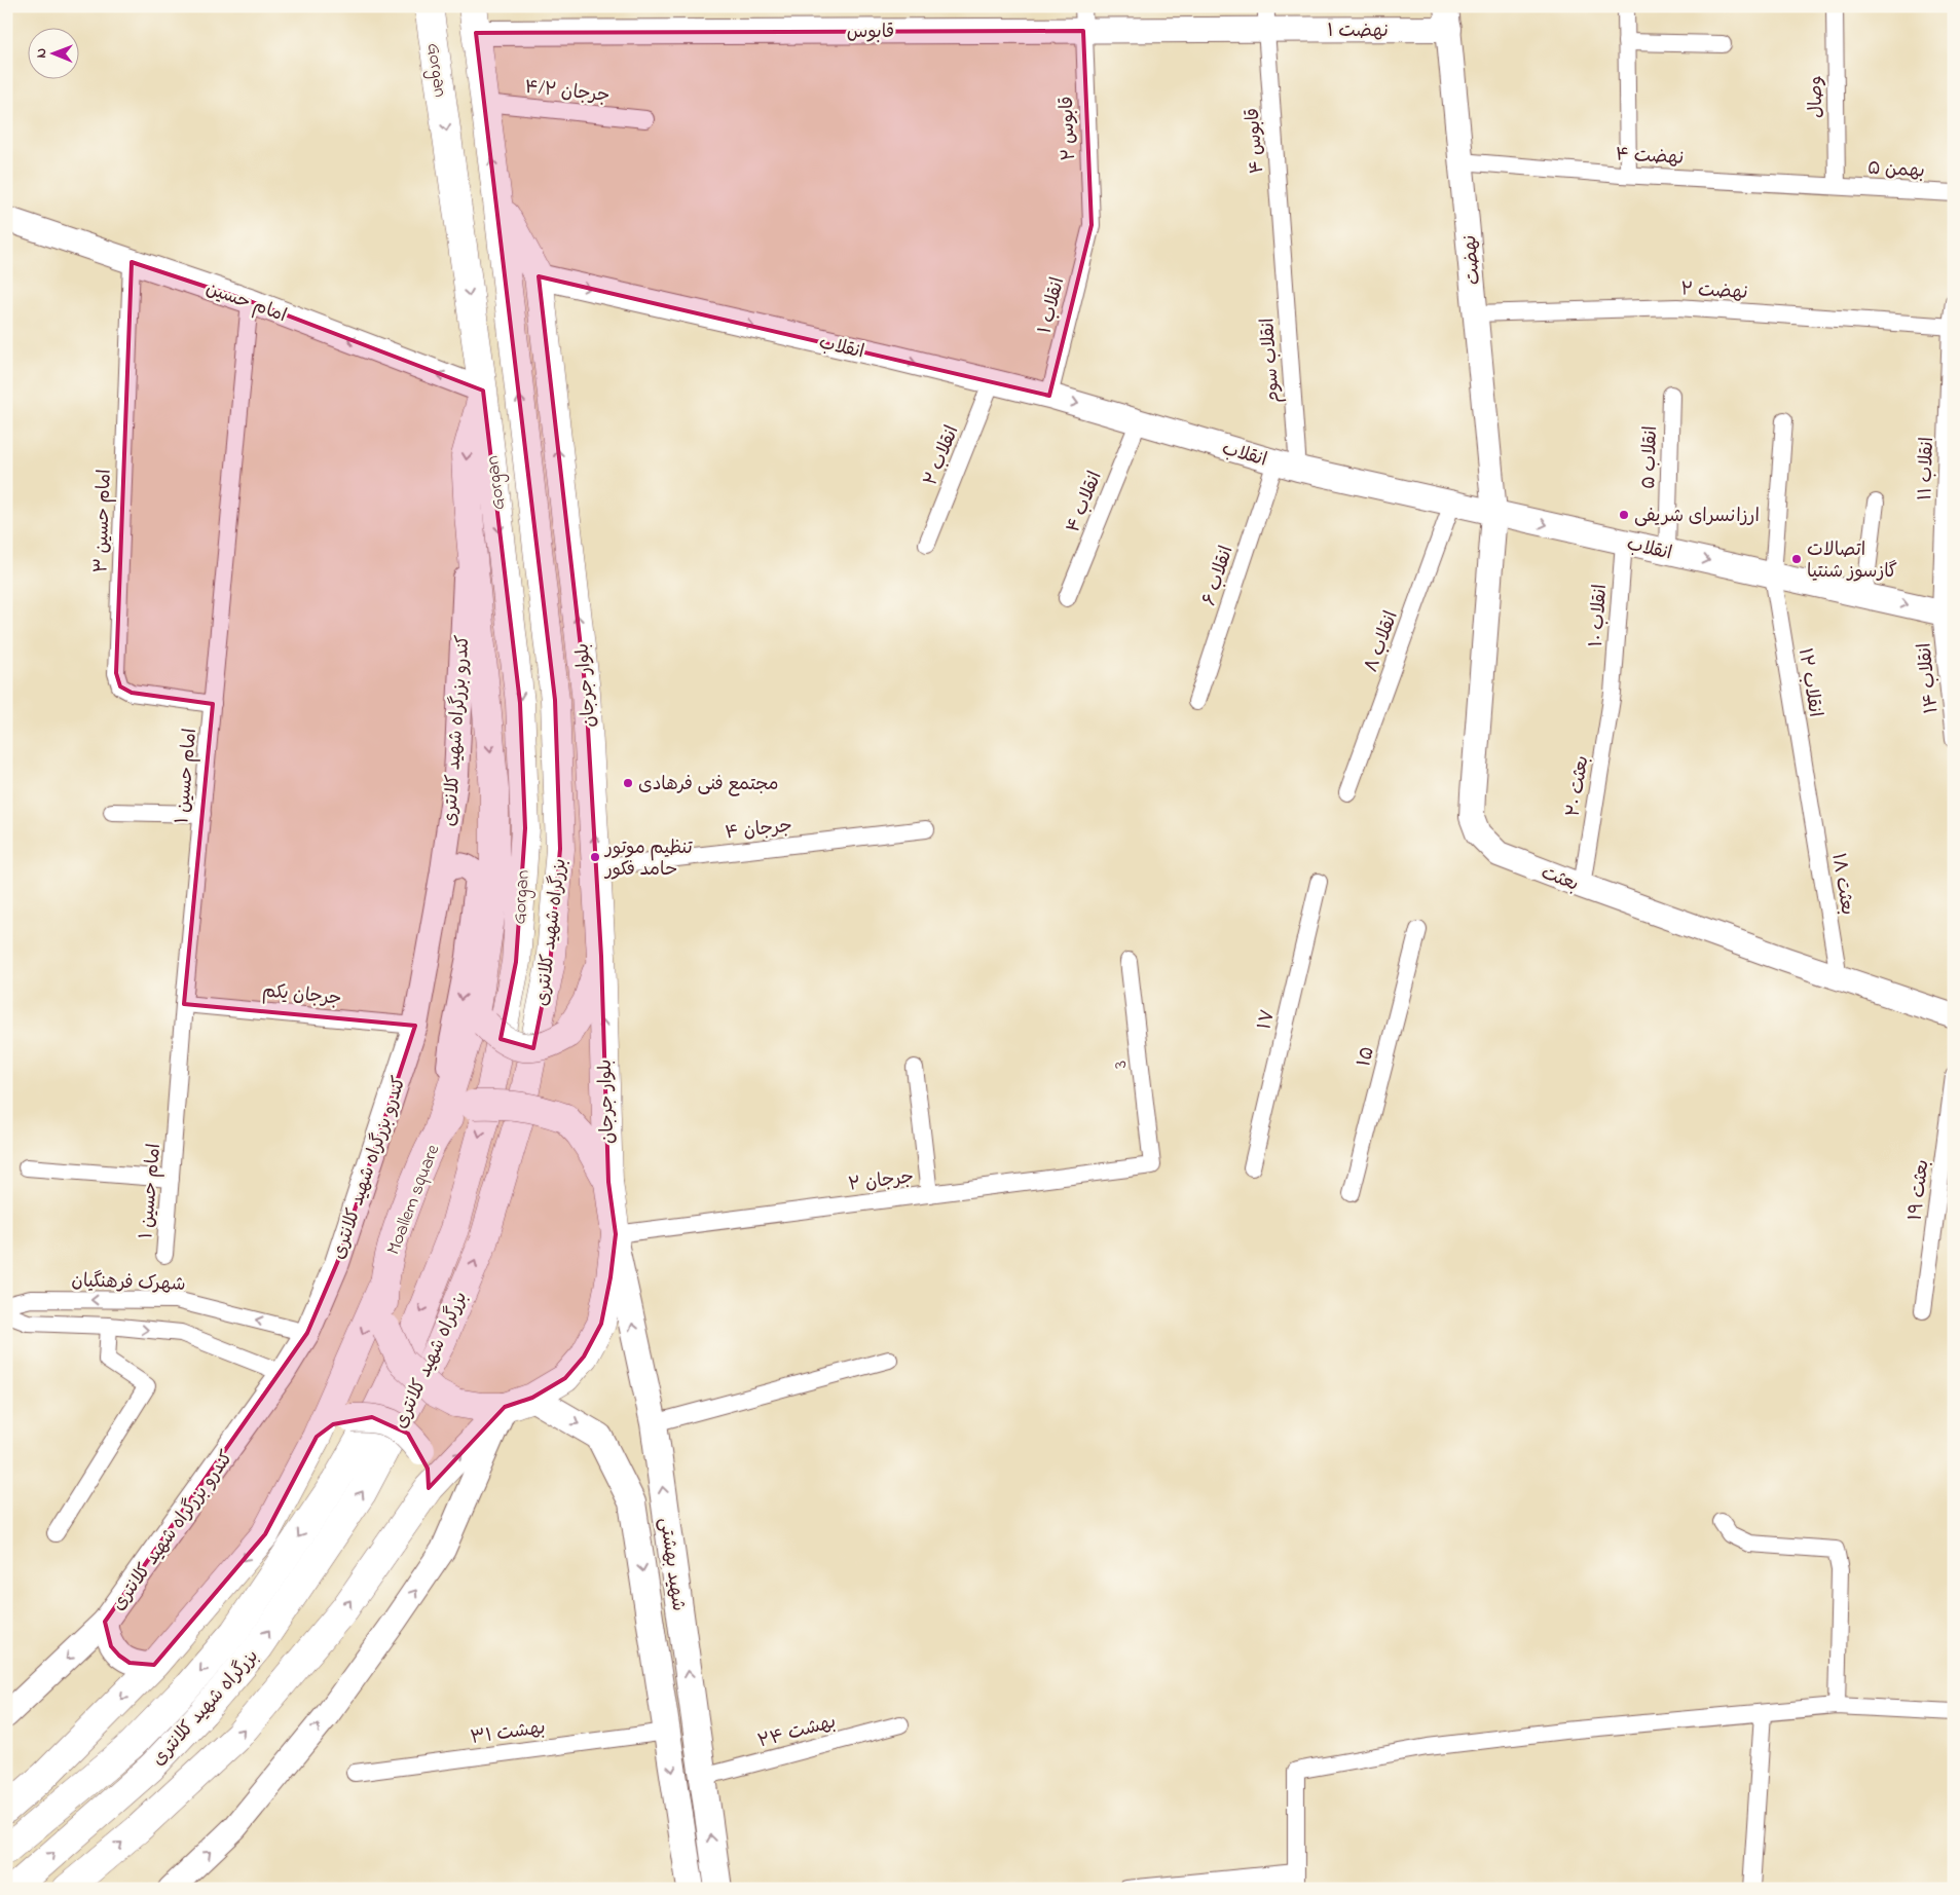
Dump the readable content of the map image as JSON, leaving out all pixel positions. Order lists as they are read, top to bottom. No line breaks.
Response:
{"streets":{"highway":["Gorgan","بلوار جرجان","بزرگراه شهید کلانتری","Moallem square"],"main road":["شهید بهشتی"],"street":["۱ نهضت","قابوس","۴/۲ جرجان","وصال","۲ قابوس","۴ قابوس","۴ نهضت","۵ بهمن","نهضت","۲ نهضت","امام حسین","انقلاب ۱","انقلاب","انقلاب سوم","۲ انقلاب","۵ انقلاب","۱۱ انقلاب","۴ انقلاب","امام حسین ۳","۶ انقلاب","۱۰ انقلاب","۸ انقلاب","۱۴ انقلاب","۱۲ انقلاب","کندرو بزرگراه شهید کلانتری","امام حسین ۱","۲۰ بعثت","۴ جرجان","بعثت","۱۸ بعثت","جرجان یکم","۱۷","۱۵","3","جرجان ۲","بعثت ۱۹","شهرک فرهنگیان","بهشت ۲۴","بهشت ۳۱"]},"crossings":[["۱ نهضت","قابوس"],["۱ نهضت","۴ قابوس"],["۱ نهضت","نهضت"],["قابوس","Gorgan"],["قابوس","۲ قابوس"],["قابوس","۴ قابوس"],["Gorgan","۴/۲ جرجان"],["Gorgan","امام حسین"],["Gorgan","بلوار جرجان"],["Gorgan","بزرگراه شهید کلانتری"],["وصال","۴ نهضت"],["وصال","۵ بهمن"],["۲ قابوس","انقلاب ۱"],["۴ قابوس","انقلاب سوم"],["۴ نهضت","۵ بهمن"],["۴ نهضت","نهضت"],["نهضت","۲ نهضت"],["نهضت","انقلاب"],["نهضت","بعثت"],["۲ نهضت","۱۱ انقلاب"],["امام حسین","امام حسین ۳"],["امام حسین","امام حسین ۱"],["انقلاب ۱","انقلاب"],["انقلاب","انقلاب سوم"],["انقلاب","۲ انقلاب"],["انقلاب","۵ انقلاب"],["انقلاب","۱۱ انقلاب"],["انقلاب","۴ انقلاب"],["انقلاب","۶ انقلاب"],["انقلاب","۱۰ انقلاب"],["انقلاب","۸ انقلاب"],["انقلاب","۱۴ انقلاب"],["انقلاب","۱۲ انقلاب"],["انقلاب","بلوار جرجان"],["انقلاب","بعثت"],["انقلاب سوم","۶ انقلاب"],["۱۱ انقلاب","۱۴ انقلاب"],["امام حسین ۳","امام حسین ۱"],["۱۰ انقلاب","۲۰ بعثت"],["۱۲ انقلاب","۱۸ بعثت"],["بلوار جرجان","۴ جرجان"],["بلوار جرجان","Moallem square"],["کندرو بزرگراه شهید کلانتری","جرجان یکم"],["کندرو بزرگراه شهید کلانتری","شهرک فرهنگیان"],["امام حسین ۱","جرجان یکم"],["۲۰ بعثت","بعثت"],["بعثت","۱۸ بعثت"],["بزرگراه شهید کلانتری","Moallem square"],["3","جرجان ۲"],["جرجان ۲","Moallem square"],["جرجان ۲","شهید بهشتی"],["Moallem square","شهید بهشتی"],["شهید بهشتی","بهشت ۲۴"],["شهید بهشتی","بهشت ۳۱"]],"one_way":["امام حسین","انقلاب"],"places":["ارزانسرای شریفی","اتصالات گازسوز شنتیا","مجتمع فنی فرهادی","تنظیم موتور حامد فکور"],"north":"left"}
